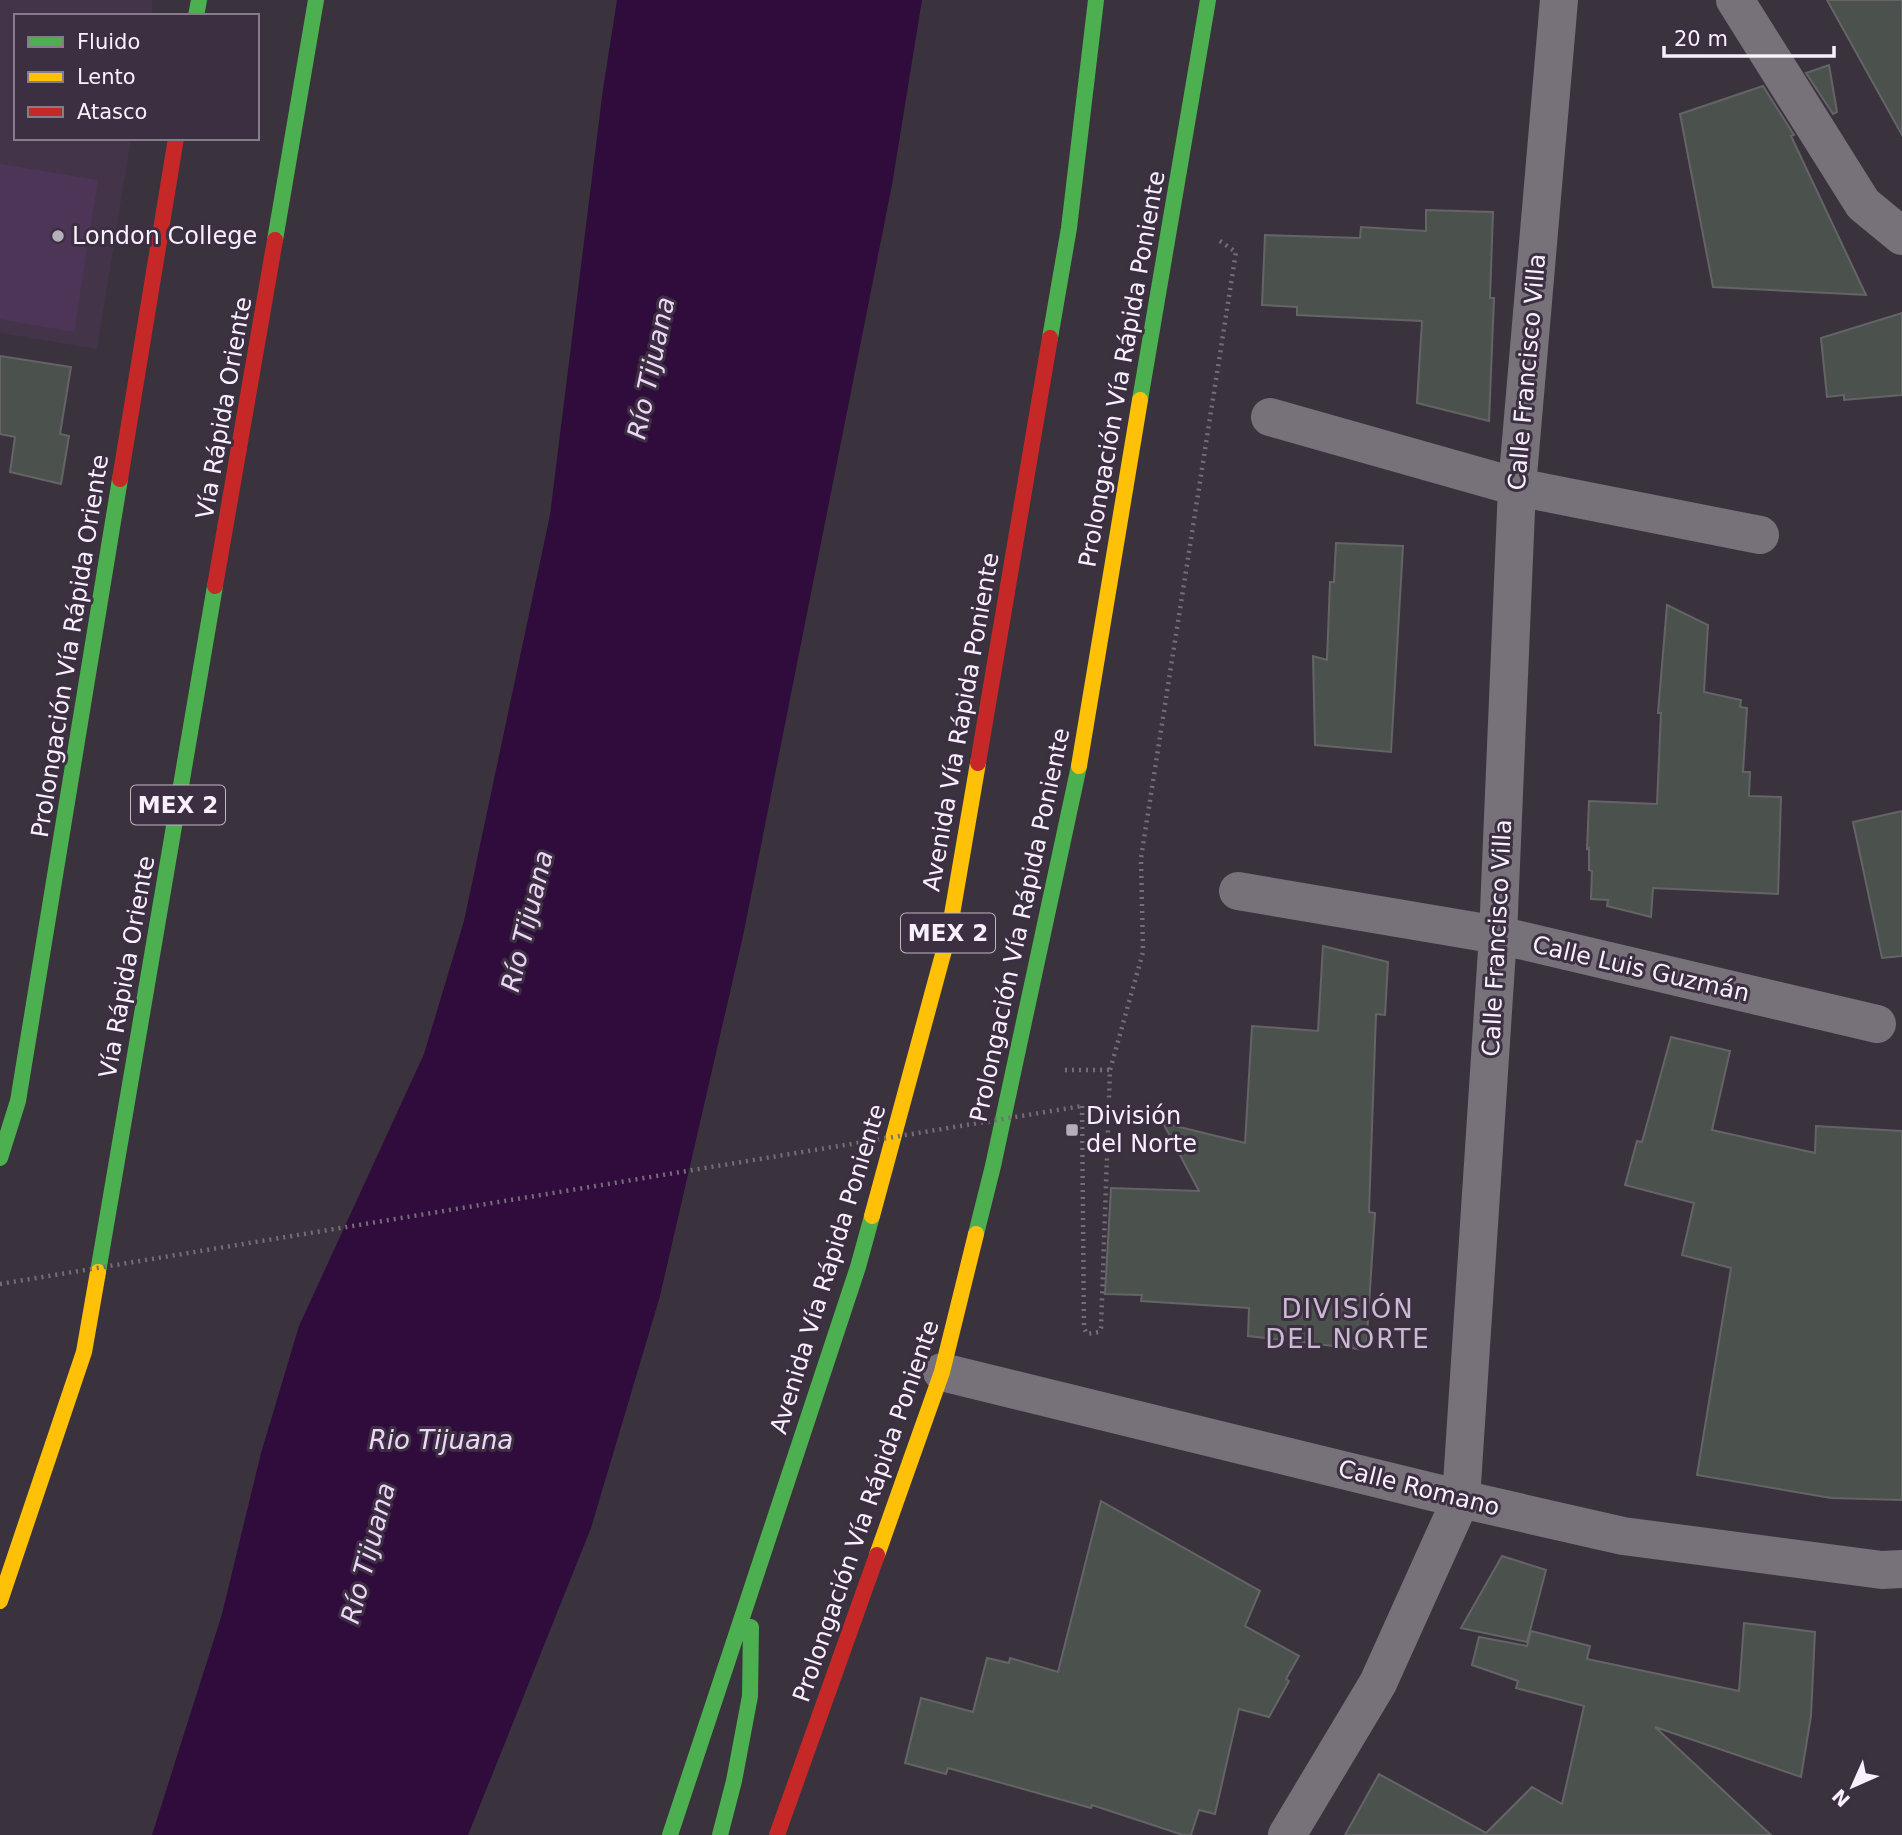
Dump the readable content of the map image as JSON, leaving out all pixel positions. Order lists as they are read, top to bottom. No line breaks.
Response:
{"streets":{"main road":["Prolongación Vía Rápida Poniente","Vía Rápida Oriente","Prolongación Vía Rápida Oriente","Avenida Vía Rápida Poniente","MEX 2"],"street":["Calle Francisco Villa","Calle Luis Guzmán","Calle Romano"]},"crossings":[["Prolongación Vía Rápida Poniente","Calle Romano"],["Calle Francisco Villa","Calle Luis Guzmán"],["Calle Francisco Villa","Calle Romano"]],"districts":["DIVISIÓN DEL NORTE"],"water":["Río Tijuana","Rio Tijuana"],"places":{"other":["London College"],"transit":["División del Norte"]},"legend":["Fluido","Lento","Atasco"],"scale_bar":"20 m","north":"bottom left"}
